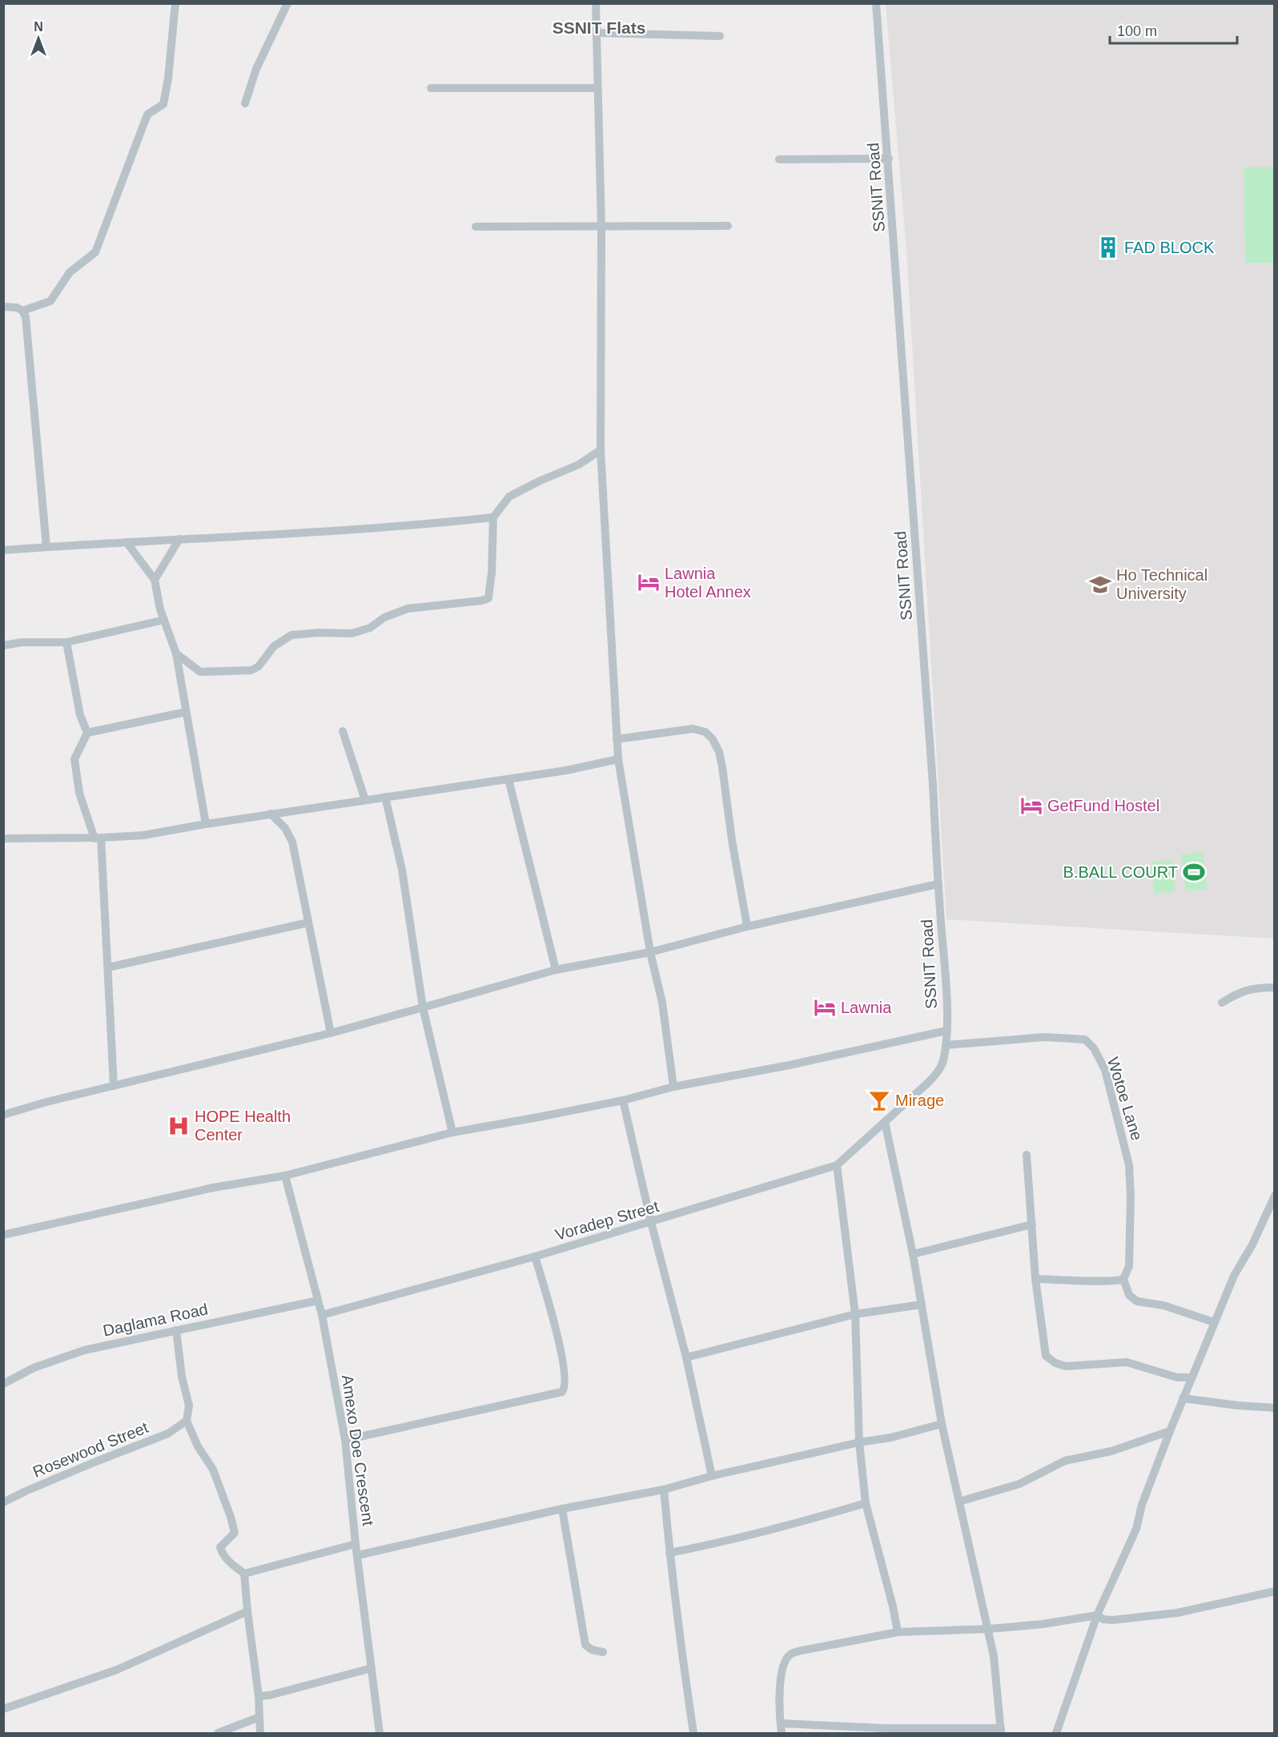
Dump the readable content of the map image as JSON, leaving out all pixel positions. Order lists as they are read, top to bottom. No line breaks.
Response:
{"streets":{"street":["SSNIT Road","Wotoe Lane","Voradep Street","Daglama Road","Rosewood Street","Amexo Doe Crescent"]},"crossings":[["SSNIT Road","Wotoe Lane"],["SSNIT Road","Voradep Street"],["Voradep Street","Amexo Doe Crescent"],["Daglama Road","Amexo Doe Crescent"]],"districts":["SSNIT Flats"],"places":{"building":["FAD BLOCK"],"hotel":["Lawnia Hotel Annex","GetFund Hostel","Lawnia"],"school or university":["Ho Technical University"],"sports":["B.BALL COURT"],"bar":["Mirage"],"hospital":["HOPE Health Center"]},"scale_bar":"100 m","north":"top"}
